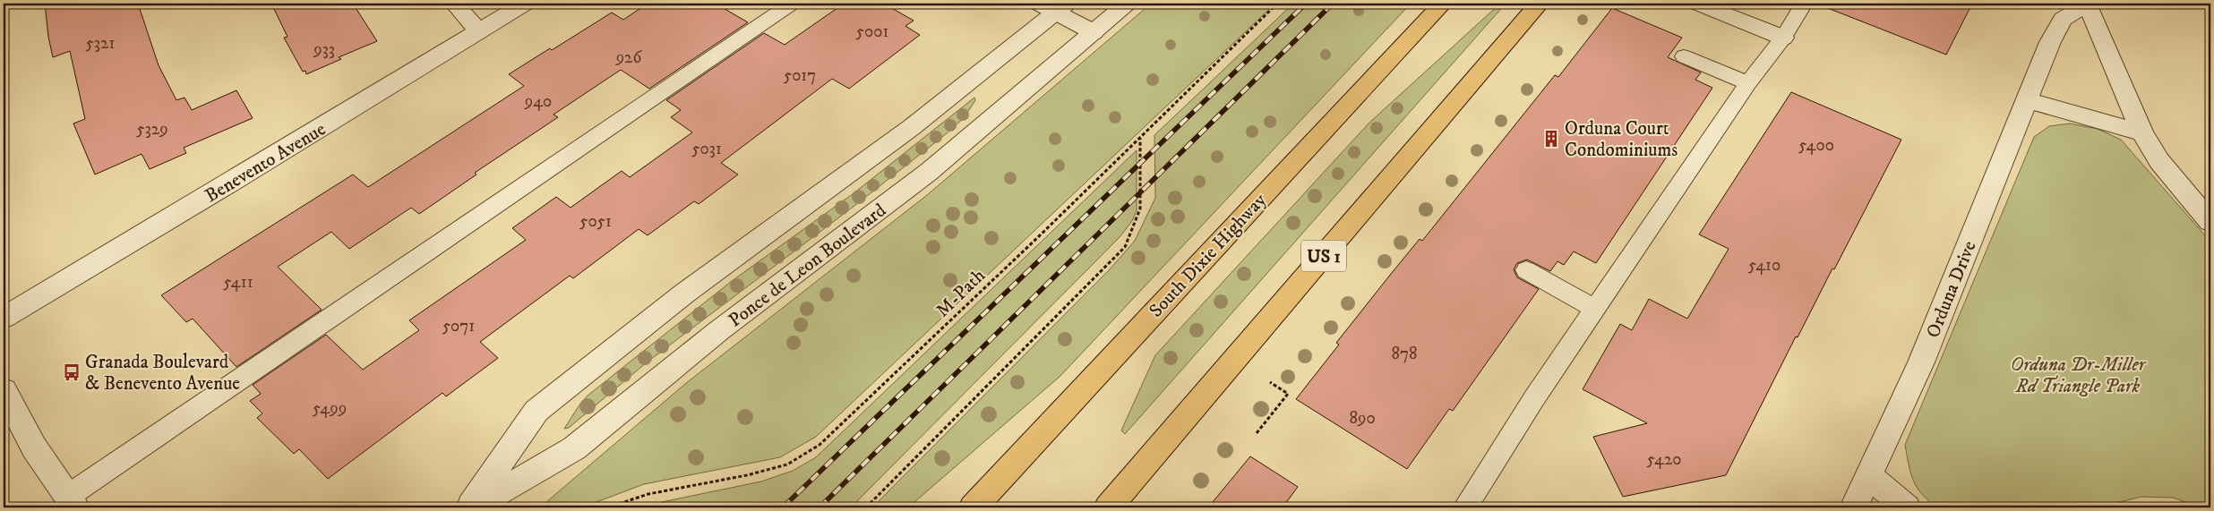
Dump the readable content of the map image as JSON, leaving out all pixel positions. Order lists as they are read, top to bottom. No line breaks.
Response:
{"streets":{"highway":["South Dixie Highway","US 1"],"street":["Benevento Avenue","Ponce de Leon Boulevard","Orduna Drive"],"path":["M-Path"]},"parks":["Orduna Dr-Miller Rd Triangle Park"],"places":{"building":["Orduna Court Condominiums"],"bus stop":["Granada Boulevard & Benevento Avenue"]},"house_numbers":["5001","5321","933","926","5017","940","5329","5400","5031","5051","5410","5411","5071","878","5499","890","5420"]}
